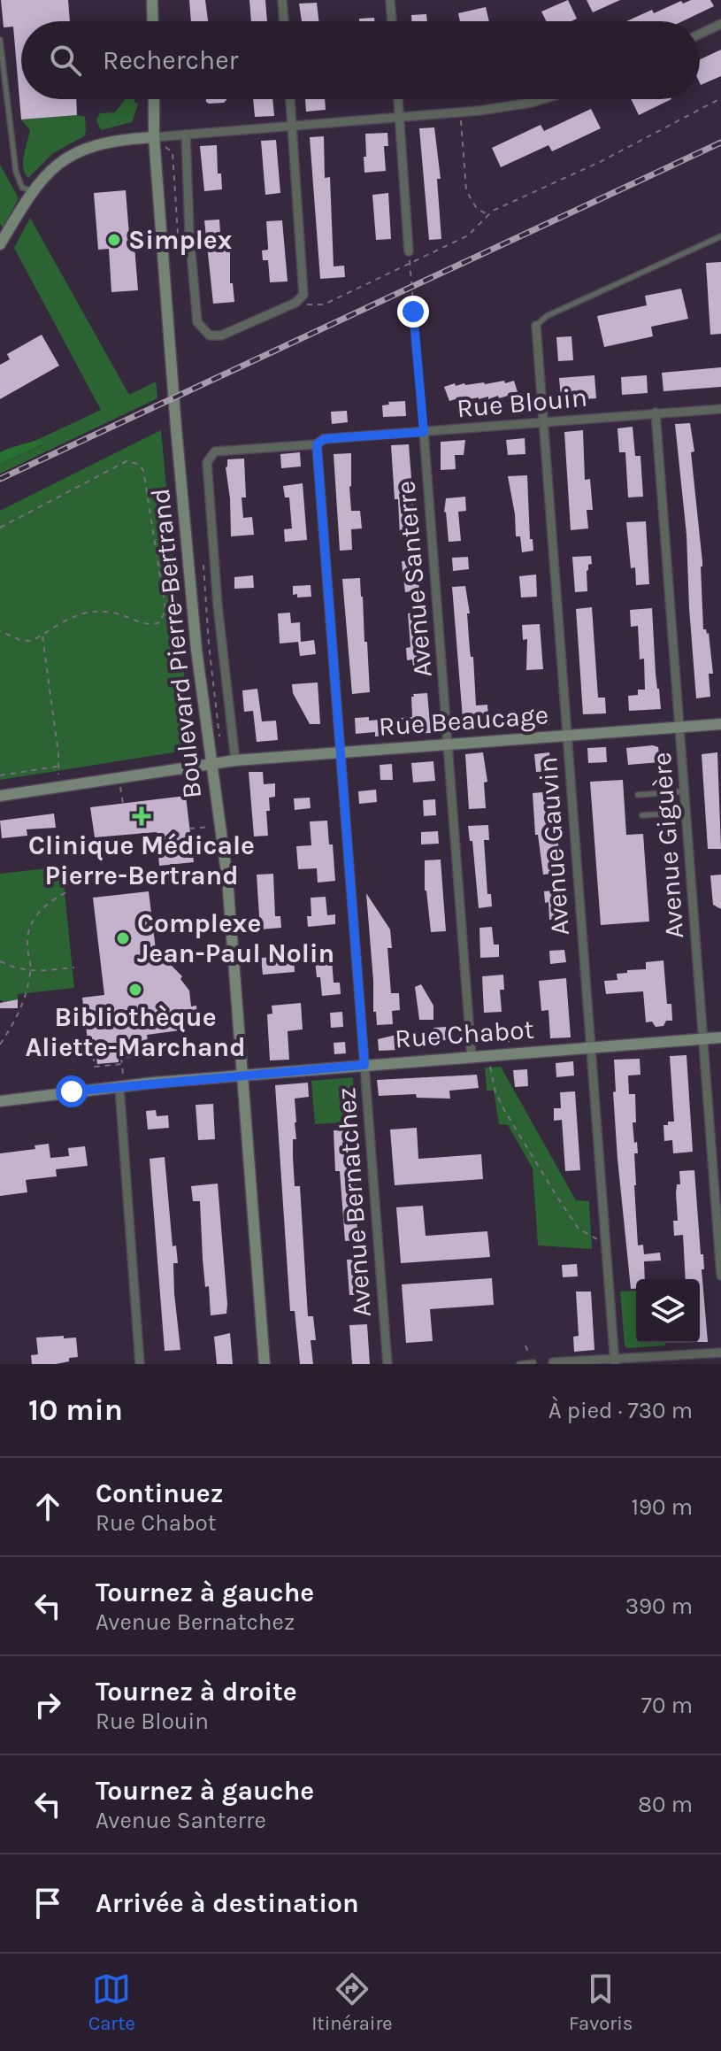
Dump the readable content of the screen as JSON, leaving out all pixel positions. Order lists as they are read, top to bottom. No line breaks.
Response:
{"streets":{"street":["Rue Blouin","Avenue Santerre","Boulevard Pierre-Bertrand","Rue Beaucage","Avenue Giguère","Avenue Gauvin","Rue Chabot","Avenue Bernatchez"]},"crossings":[["Rue Blouin","Avenue Santerre"],["Rue Blouin","Boulevard Pierre-Bertrand"],["Rue Blouin","Avenue Giguère"],["Rue Blouin","Avenue Gauvin"],["Rue Blouin","Avenue Bernatchez"],["Avenue Santerre","Rue Beaucage"],["Avenue Santerre","Rue Chabot"],["Boulevard Pierre-Bertrand","Rue Beaucage"],["Boulevard Pierre-Bertrand","Rue Chabot"],["Rue Beaucage","Avenue Giguère"],["Rue Beaucage","Avenue Gauvin"],["Rue Beaucage","Avenue Bernatchez"],["Avenue Giguère","Rue Chabot"],["Avenue Gauvin","Rue Chabot"],["Rue Chabot","Avenue Bernatchez"]],"places":{"other":["Simplex","Complexe Jean-Paul Nolin","Bibliothèque Aliette-Marchand"],"health":["Clinique Médicale Pierre-Bertrand"]},"page":{"search":"Rechercher","heading":["10 min","À pied · 730 m"],"list":[["Continuez","Rue Chabot","190 m"],["Tournez à gauche","Avenue Bernatchez","390 m"],["Tournez à droite","Rue Blouin","70 m"],["Tournez à gauche","Avenue Santerre","80 m"],"Arrivée à destination"],"nav":["Carte","Itinéraire","Favoris"]}}
